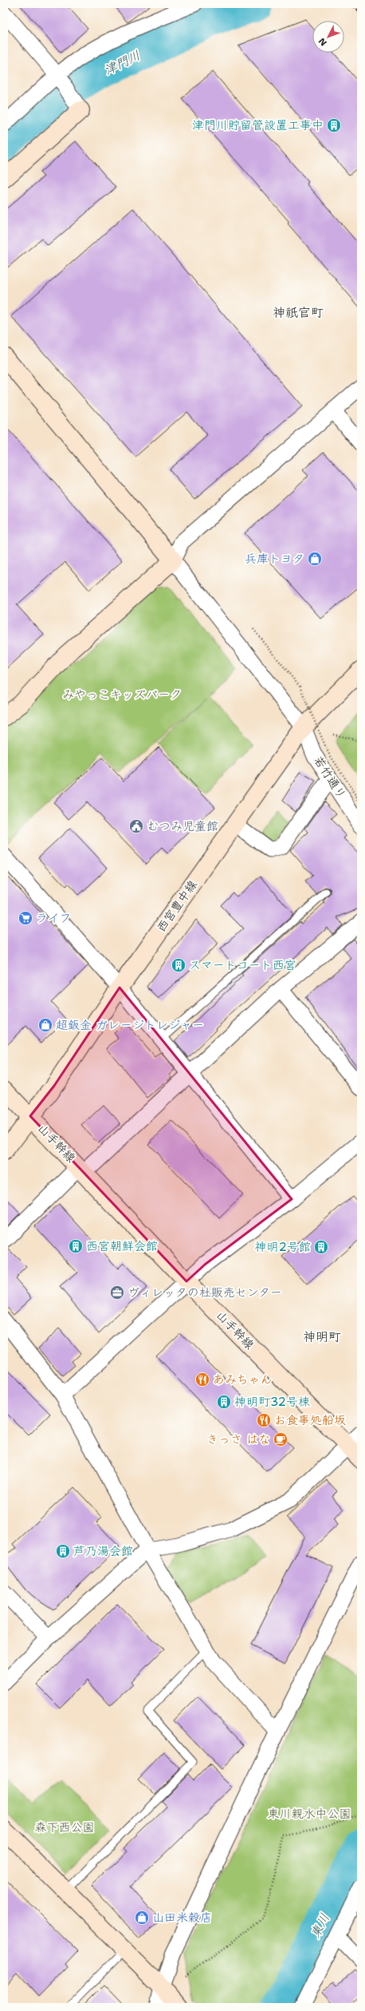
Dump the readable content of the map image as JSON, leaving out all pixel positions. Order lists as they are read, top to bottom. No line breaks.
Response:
{"streets":{"street":["若竹通り","西宮豊中線","山手幹線"]},"crossings":[["若竹通り","西宮豊中線"],["西宮豊中線","山手幹線"]],"districts":["神祇官町","神明町"],"water":["津門川","東川"],"parks":["みやっこキッズパーク","東川親水中公園","森下西公園"],"places":{"building":["津門川貯留管設置工事中","スマートコート西宮","西宮朝鮮会館","神明2号館","神明町32号棟","芦乃湯会館"],"shop":["兵庫トヨタ","超鈑金 ガレージトレジャー","山田米穀店"],"public building":["むつみ児童館"],"supermarket":["ライフ"],"office":["ヴィレッタの杜販売センター"],"restaurant":["あみちゃん","お食事処船坂"],"cafe":["きっさ はな"]},"north":"bottom left"}
